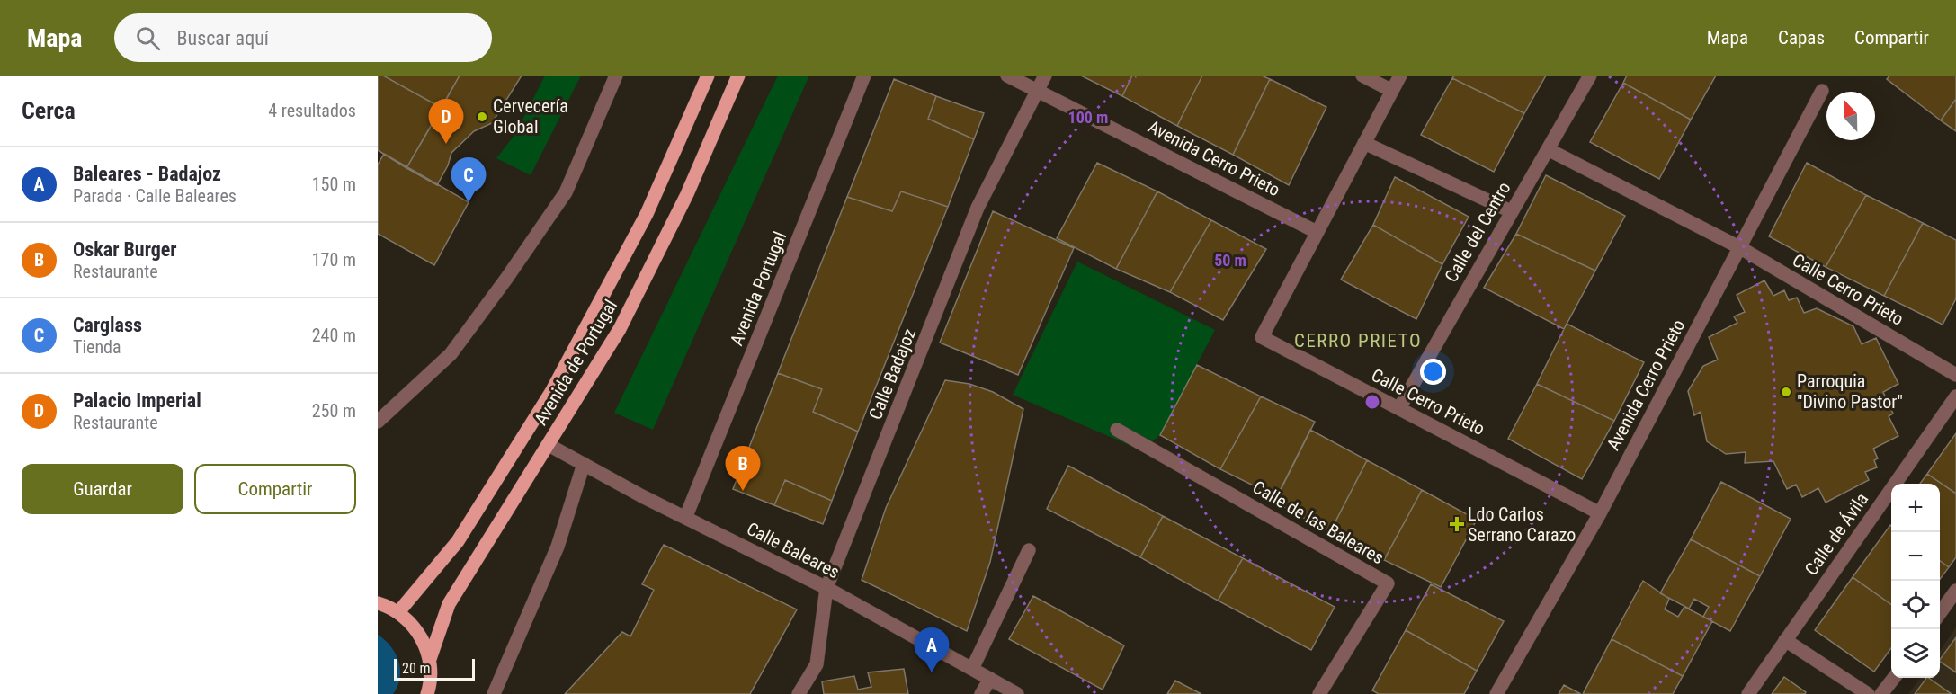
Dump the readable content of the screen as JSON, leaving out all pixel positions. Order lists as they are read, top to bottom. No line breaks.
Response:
{"streets":{"main road":["Avenida de Portugal"],"street":["Avenida Cerro Prieto","Calle del Centro","Avenida Portugal","Calle Cerro Prieto","Calle Badajoz","Calle de las Baleares","Calle de Ávila","Calle Baleares"]},"crossings":[["Avenida Cerro Prieto","Calle Cerro Prieto"],["Avenida Cerro Prieto","Calle Badajoz"],["Calle del Centro","Calle Cerro Prieto"],["Avenida Portugal","Calle Baleares"],["Avenida de Portugal","Calle Baleares"],["Calle Badajoz","Calle Baleares"]],"districts":["CERRO PRIETO"],"places":{"other":["Cervecería Global","Parroquia \"Divino Pastor\""],"health":["Ldo Carlos Serrano Carazo"]},"scale_bar":"20 m","north":"top","page":{"header":"Mapa","search":"Buscar aquí","nav":["Mapa","Capas","Compartir"],"heading":["Cerca","4 resultados"],"pins":["D","C","B","A"],"list":[{"mark":"A","name":"Baleares - Badajoz","note":"Parada · Calle Baleares","value":"150 m"},{"mark":"B","name":"Oskar Burger","note":"Restaurante","value":"170 m"},{"mark":"C","name":"Carglass","note":"Tienda","value":"240 m"},{"mark":"D","name":"Palacio Imperial","note":"Restaurante","value":"250 m"}],"buttons":["Guardar","Compartir"],"map_buttons":["+","−"],"scale":"20 m"},"rings":["100 m","50 m"]}
